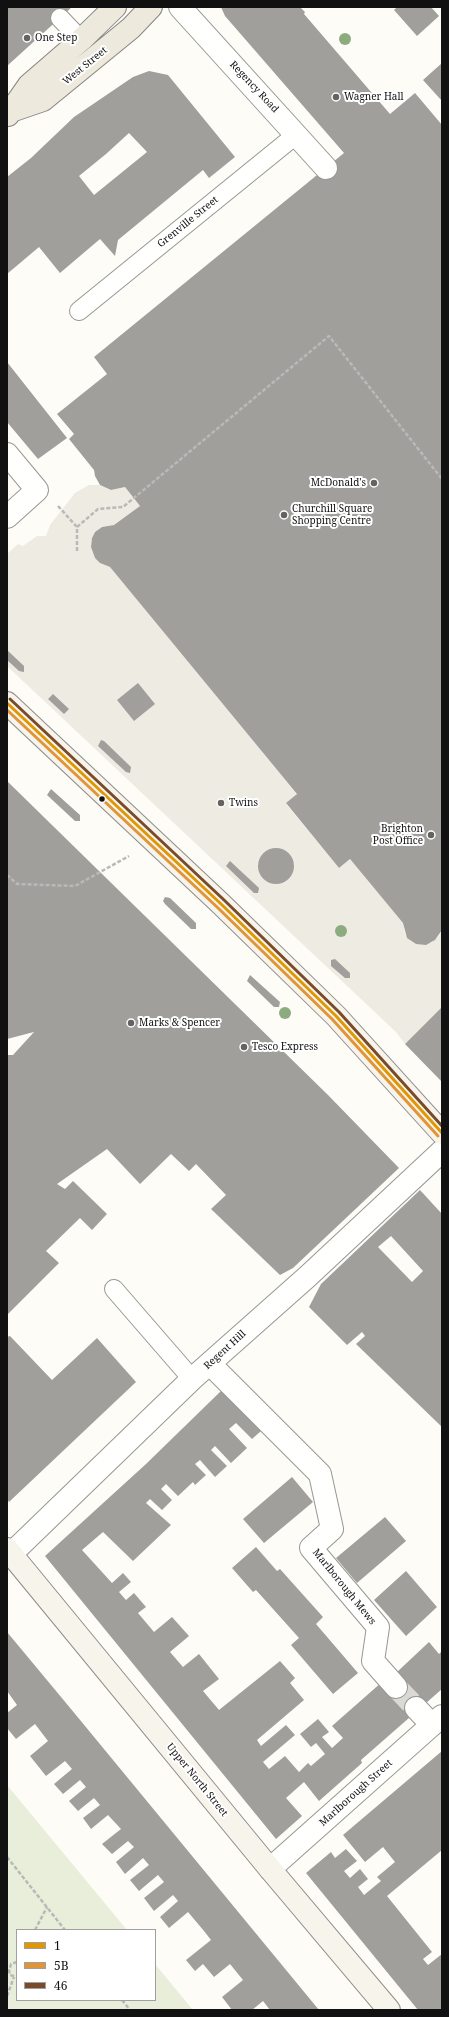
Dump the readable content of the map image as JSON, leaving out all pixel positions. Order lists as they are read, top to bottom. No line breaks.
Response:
{"streets":{"main road":["West Street"],"street":["Regency Road","Regent Hill","Marlborough Mews","Upper North Street","Marlborough Street"],"lane":["Grenville Street"]},"crossings":[["Regency Road","Grenville Street"],["Regent Hill","Marlborough Mews"],["Regent Hill","Upper North Street"],["Upper North Street","Marlborough Street"]],"places":["One Step","Wagner Hall","McDonald's","Churchill Square Shopping Centre","Twins","Brighton Post Office","Marks & Spencer","Tesco Express"],"lines":["transit line 46","transit line 1","transit line 5B"],"legend":["1","5B","46"]}
